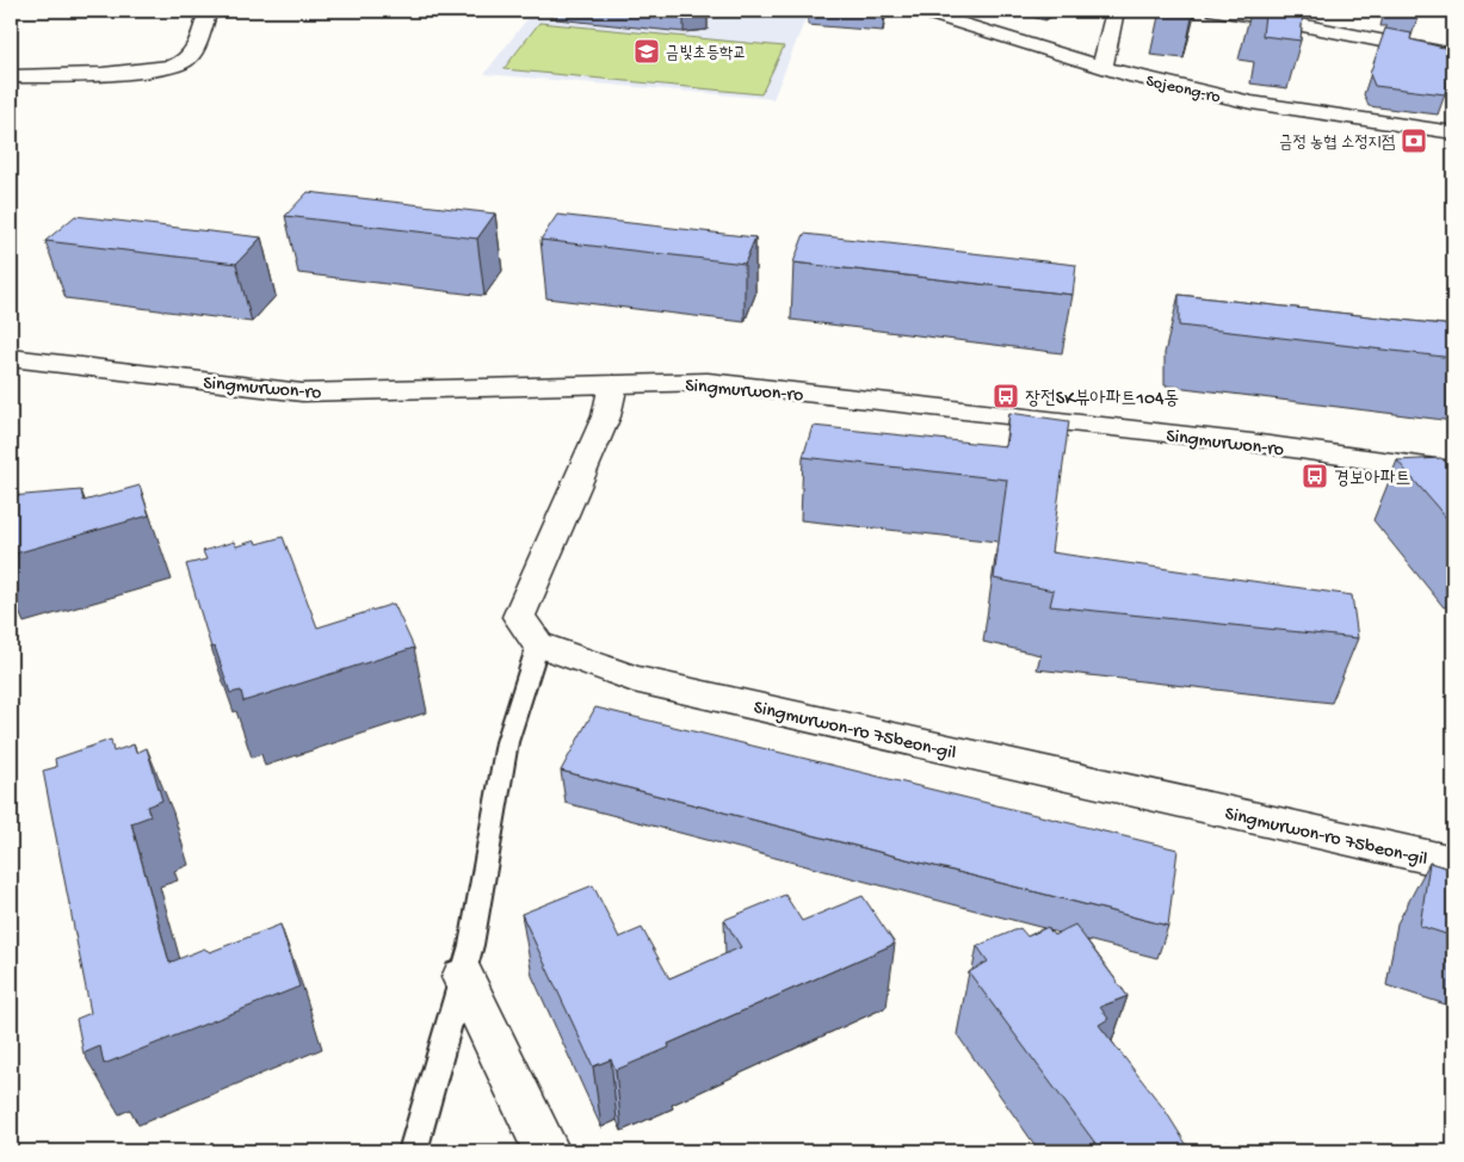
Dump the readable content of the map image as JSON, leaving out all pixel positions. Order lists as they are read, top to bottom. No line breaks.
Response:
{"streets":{"street":["Sojeong-ro","Singmurwon-ro","Singmurwon-ro 75beon-gil"]},"places":{"school or university":["금빛초등학교"],"bank":["금정 농협 소정지점"],"bus stop":["장전SK뷰아파트104동","경보아파트"]}}
